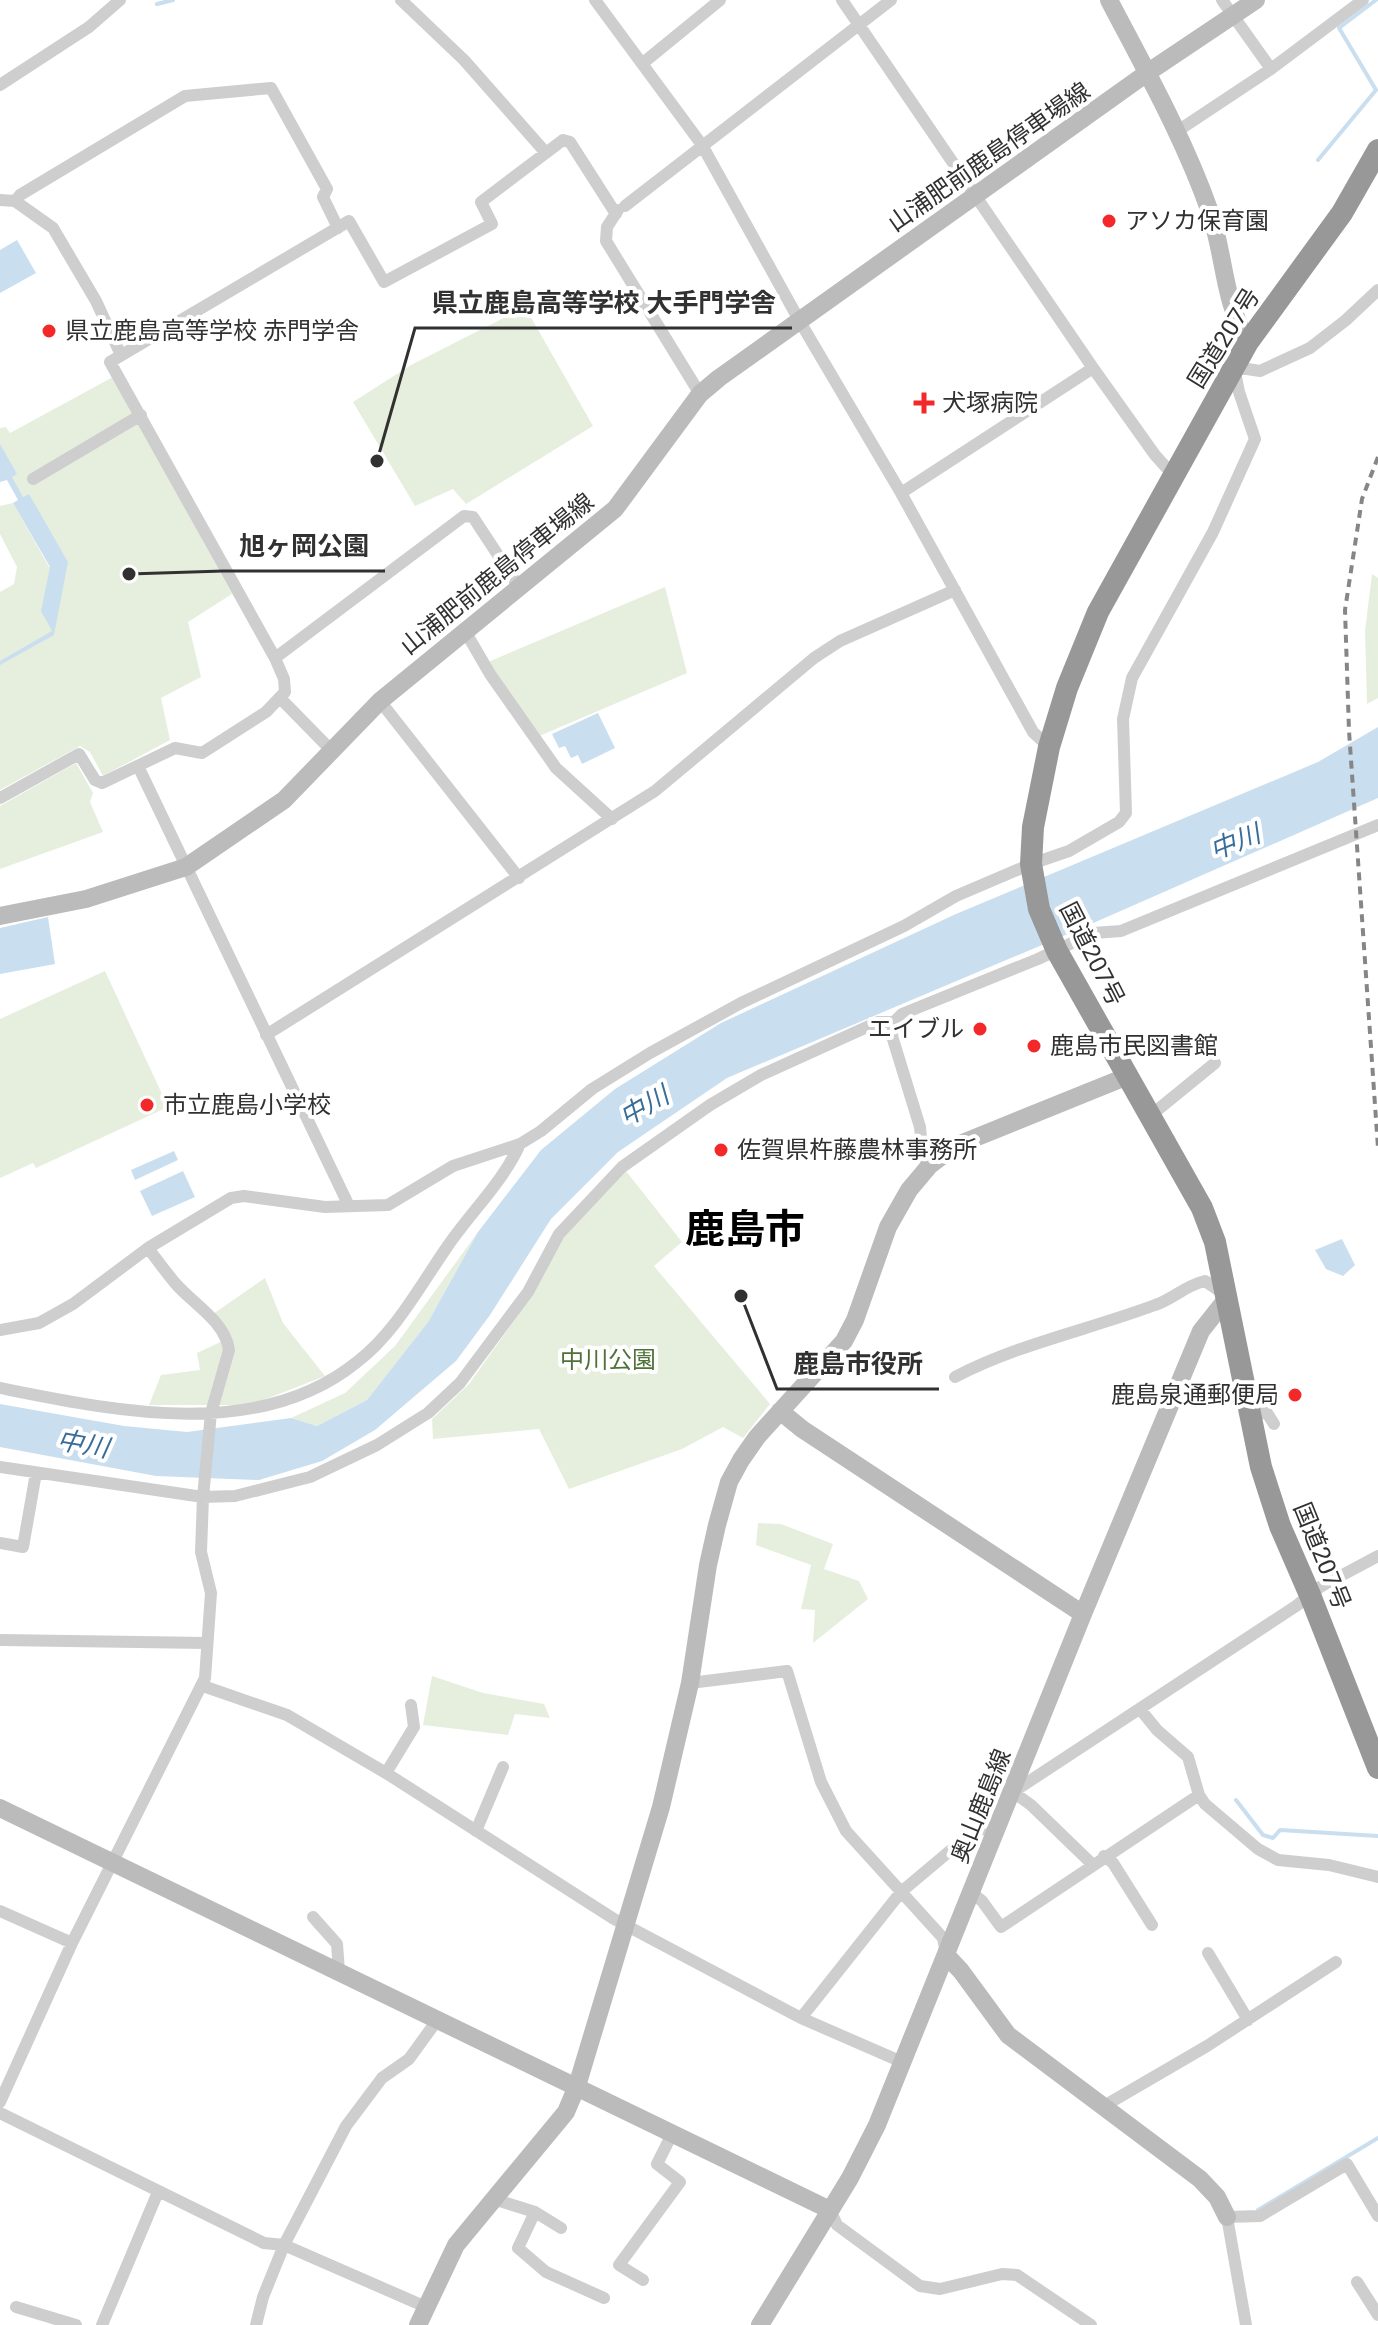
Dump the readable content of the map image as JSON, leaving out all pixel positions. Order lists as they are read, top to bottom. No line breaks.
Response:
{"streets":{"highway":["国道207号"],"street":["山浦肥前鹿島停車場線","奥山鹿島線"]},"crossings":[["国道207号","奥山鹿島線"]],"districts":["鹿島市"],"water":["中川"],"parks":["中川公園"],"places":{"other":["アソカ保育園","県立鹿島高等学校 赤門学舎","県立鹿島高等学校 大手門学舎","旭ヶ岡公園","エイブル","鹿島市民図書館","市立鹿島小学校","佐賀県杵藤農林事務所","鹿島市役所","鹿島泉通郵便局"],"health":["犬塚病院"]}}
